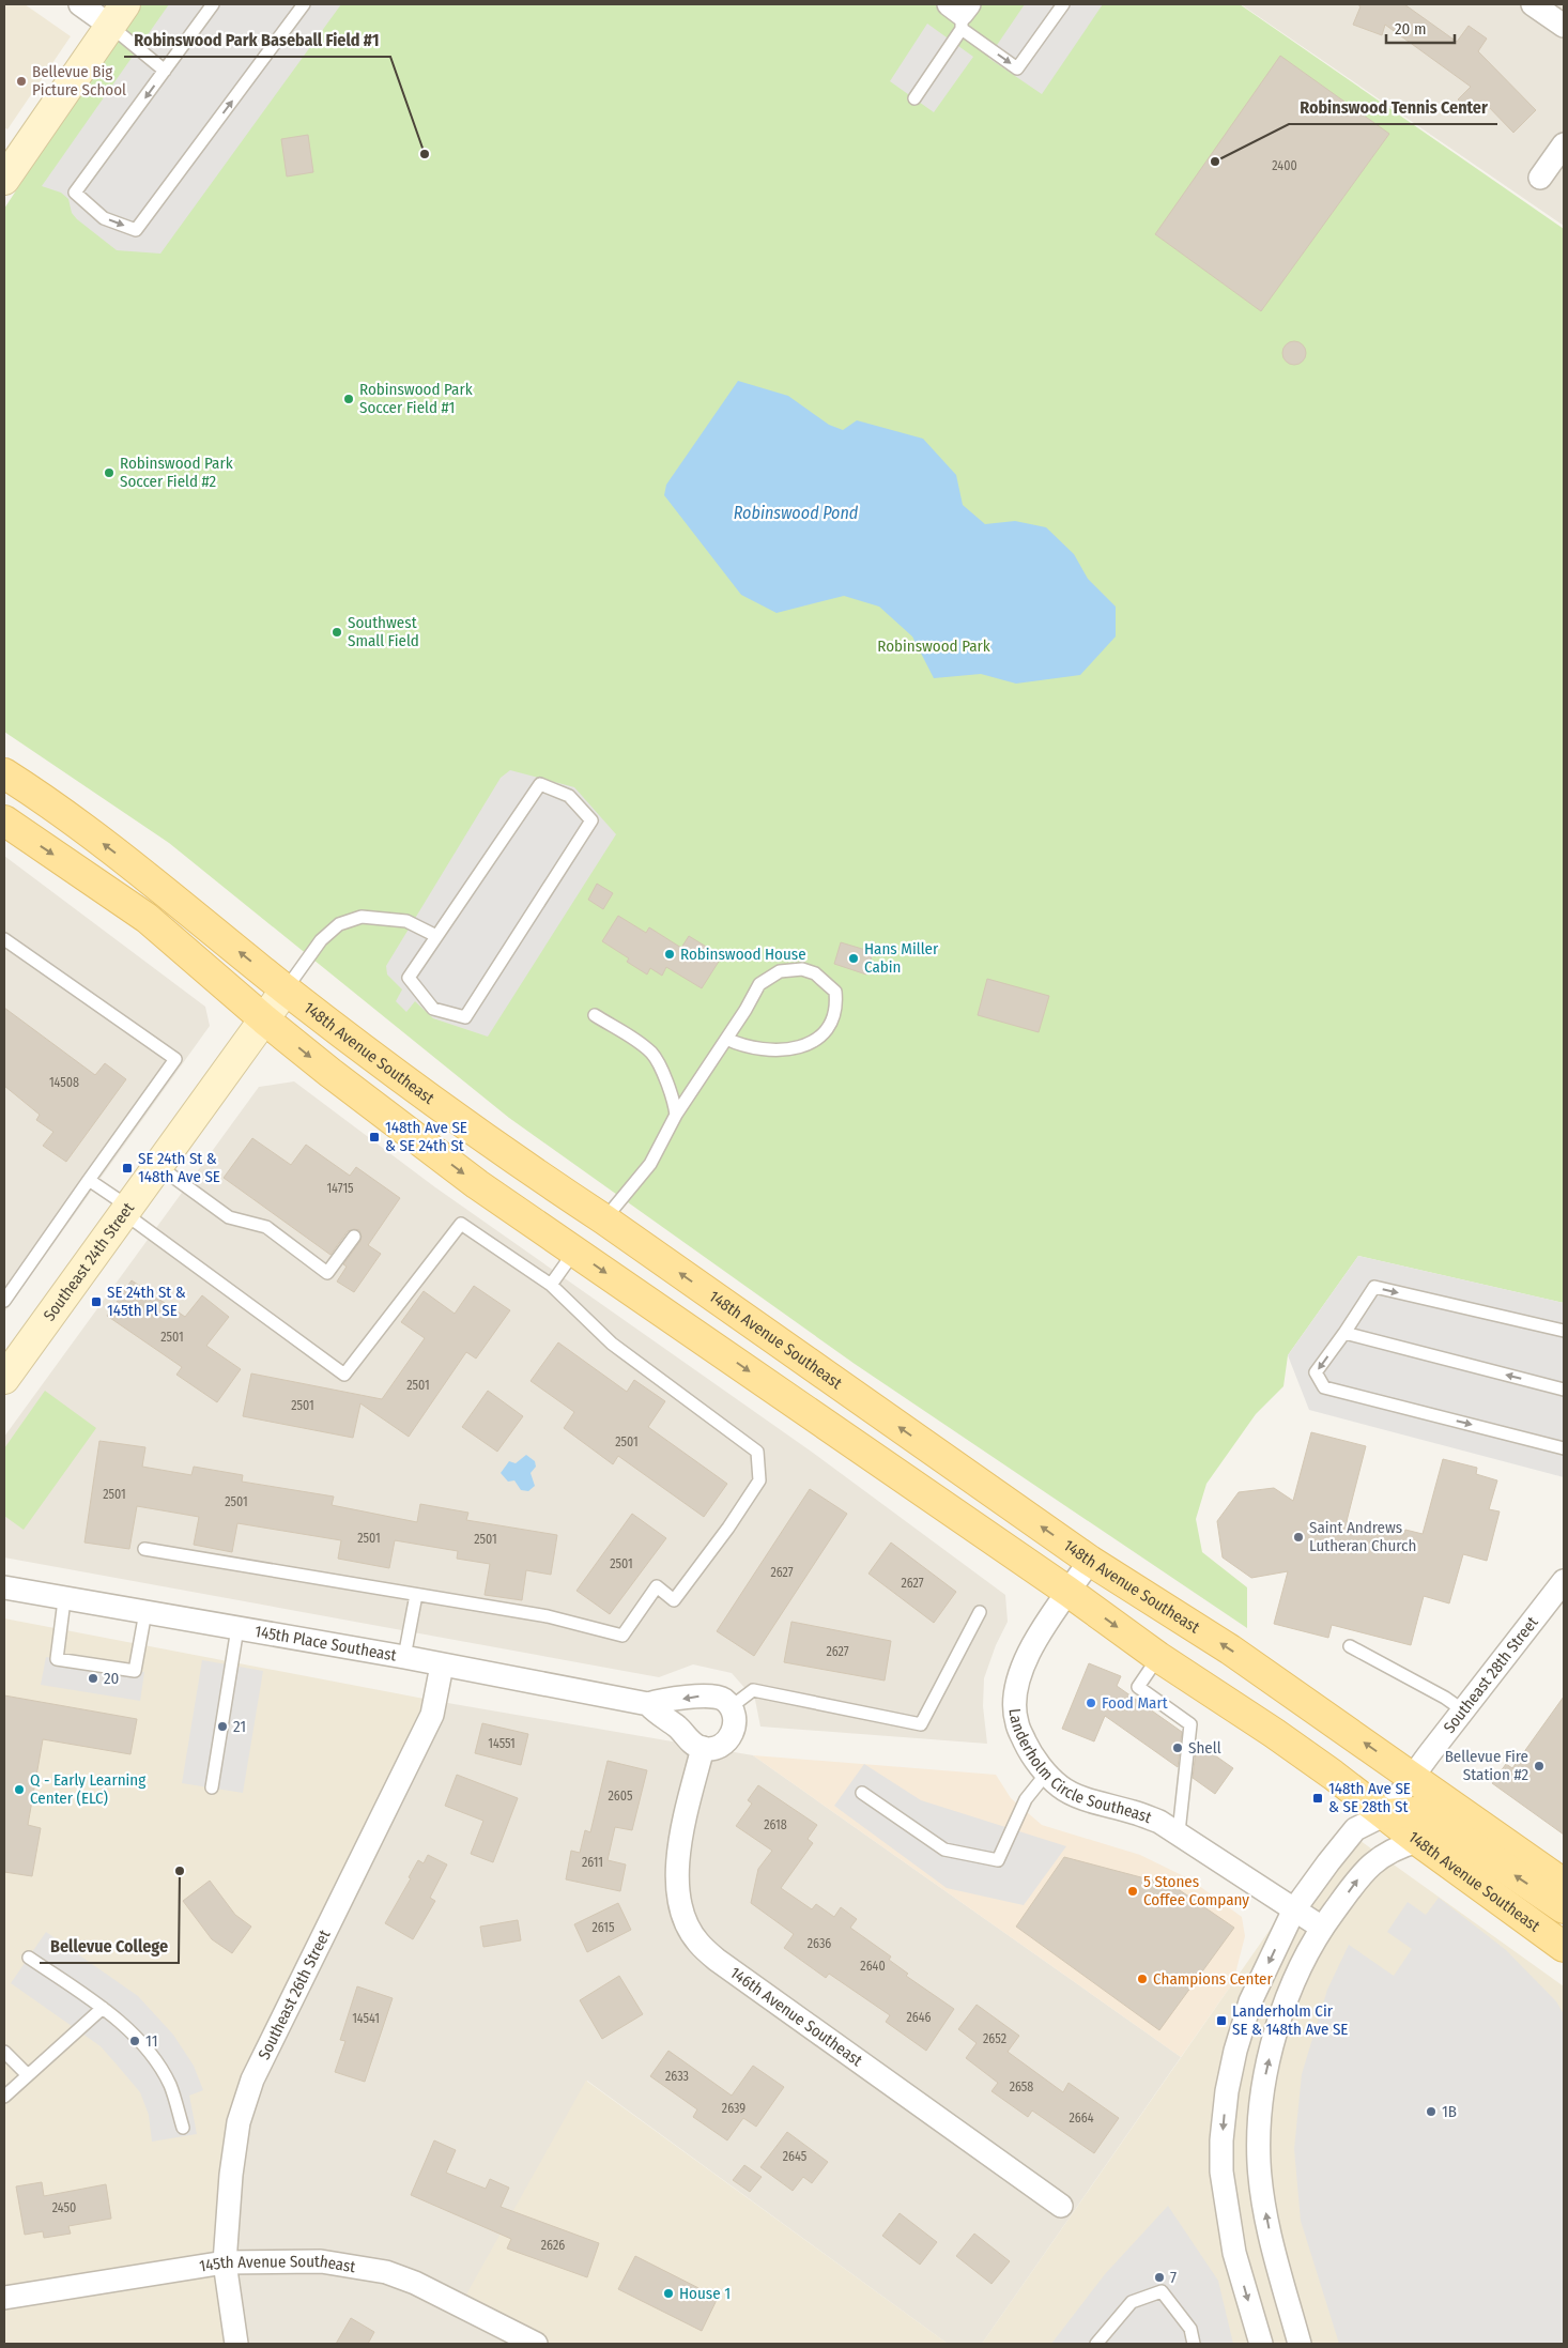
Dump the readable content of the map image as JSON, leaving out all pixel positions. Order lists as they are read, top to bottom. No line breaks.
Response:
{"streets":{"main road":["148th Avenue Southeast"],"street":["Southeast 24th Street","145th Place Southeast","Southeast 28th Street","Landerholm Circle Southeast","Southeast 26th Street","146th Avenue Southeast","145th Avenue Southeast"]},"crossings":[["148th Avenue Southeast","Southeast 24th Street"],["148th Avenue Southeast","Southeast 28th Street"],["148th Avenue Southeast","Landerholm Circle Southeast"],["145th Place Southeast","Southeast 26th Street"],["Southeast 28th Street","Landerholm Circle Southeast"],["Southeast 26th Street","145th Avenue Southeast"]],"water":["Robinswood Pond"],"parks":["Robinswood Park"],"places":{"other":["Bellevue Big Picture School","Robinswood Park Baseball Field #1","Robinswood Tennis Center","Robinswood Park Soccer Field #1","Robinswood Park Soccer Field #2","Southwest Small Field","Robinswood House","Hans Miller Cabin","Saint Andrews Lutheran Church","20","Food Mart","21","Shell","Bellevue Fire Station #2","Q - Early Learning Center (ELC)","Bellevue College","5 Stones Coffee Company","Champions Center","11","1B","7","House 1"],"transit":["148th Ave SE & SE 24th St","SE 24th St & 148th Ave SE","SE 24th St & 145th Pl SE","148th Ave SE & SE 28th St","Landerholm Cir SE & 148th Ave SE"]},"house_numbers":["2400","14508","14715","2501","2501","2501","2501","2501","2501","2501","2501","2501","2627","2627","2627","14551","2605","2618","2611","2615","2636","2640","2646","14541","2652","2633","2658","2639","2664","2645","2450","2626"],"scale_bar":"20 m"}
